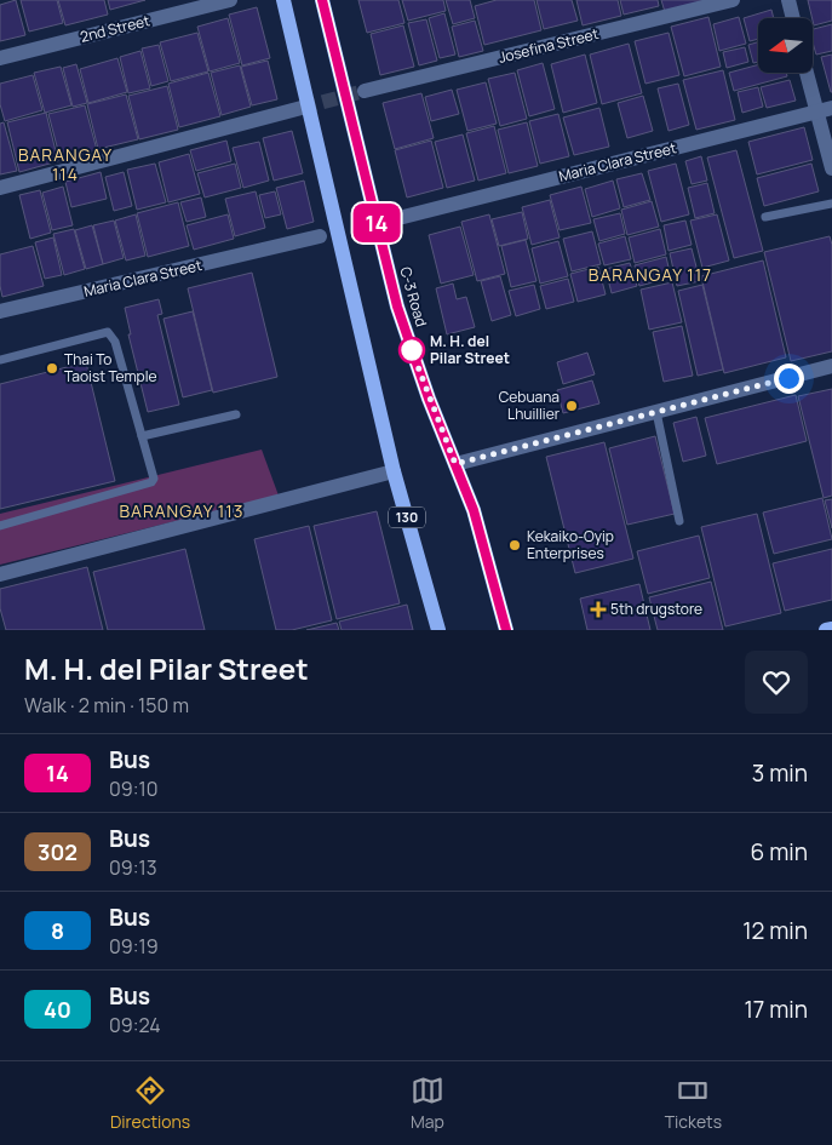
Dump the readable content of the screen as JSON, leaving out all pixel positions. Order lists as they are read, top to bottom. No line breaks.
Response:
{"streets":{"main road":["C-3 Road","130"],"street":["2nd Street","Josefina Street","Maria Clara Street"]},"districts":["BARANGAY 114","BARANGAY 117","BARANGAY 113"],"places":{"other":["M. H. del Pilar Street","Thai To Taoist Temple","Cebuana Lhuillier","Kekaiko-Oyip Enterprises"],"health":["5th drugstore"]},"lines":["bus line 14"],"north":"left","page":{"on_map":"14","heading":["M. H. del Pilar Street","Walk · 2 min · 150 m"],"list":[{"mark":"14","name":"Bus","note":"09:10","value":"3 min"},{"mark":"302","name":"Bus","note":"09:13","value":"6 min"},{"mark":"8","name":"Bus","note":"09:19","value":"12 min"},{"mark":"40","name":"Bus","note":"09:24","value":"17 min"}],"tabs":["Directions","Map","Tickets"]}}
